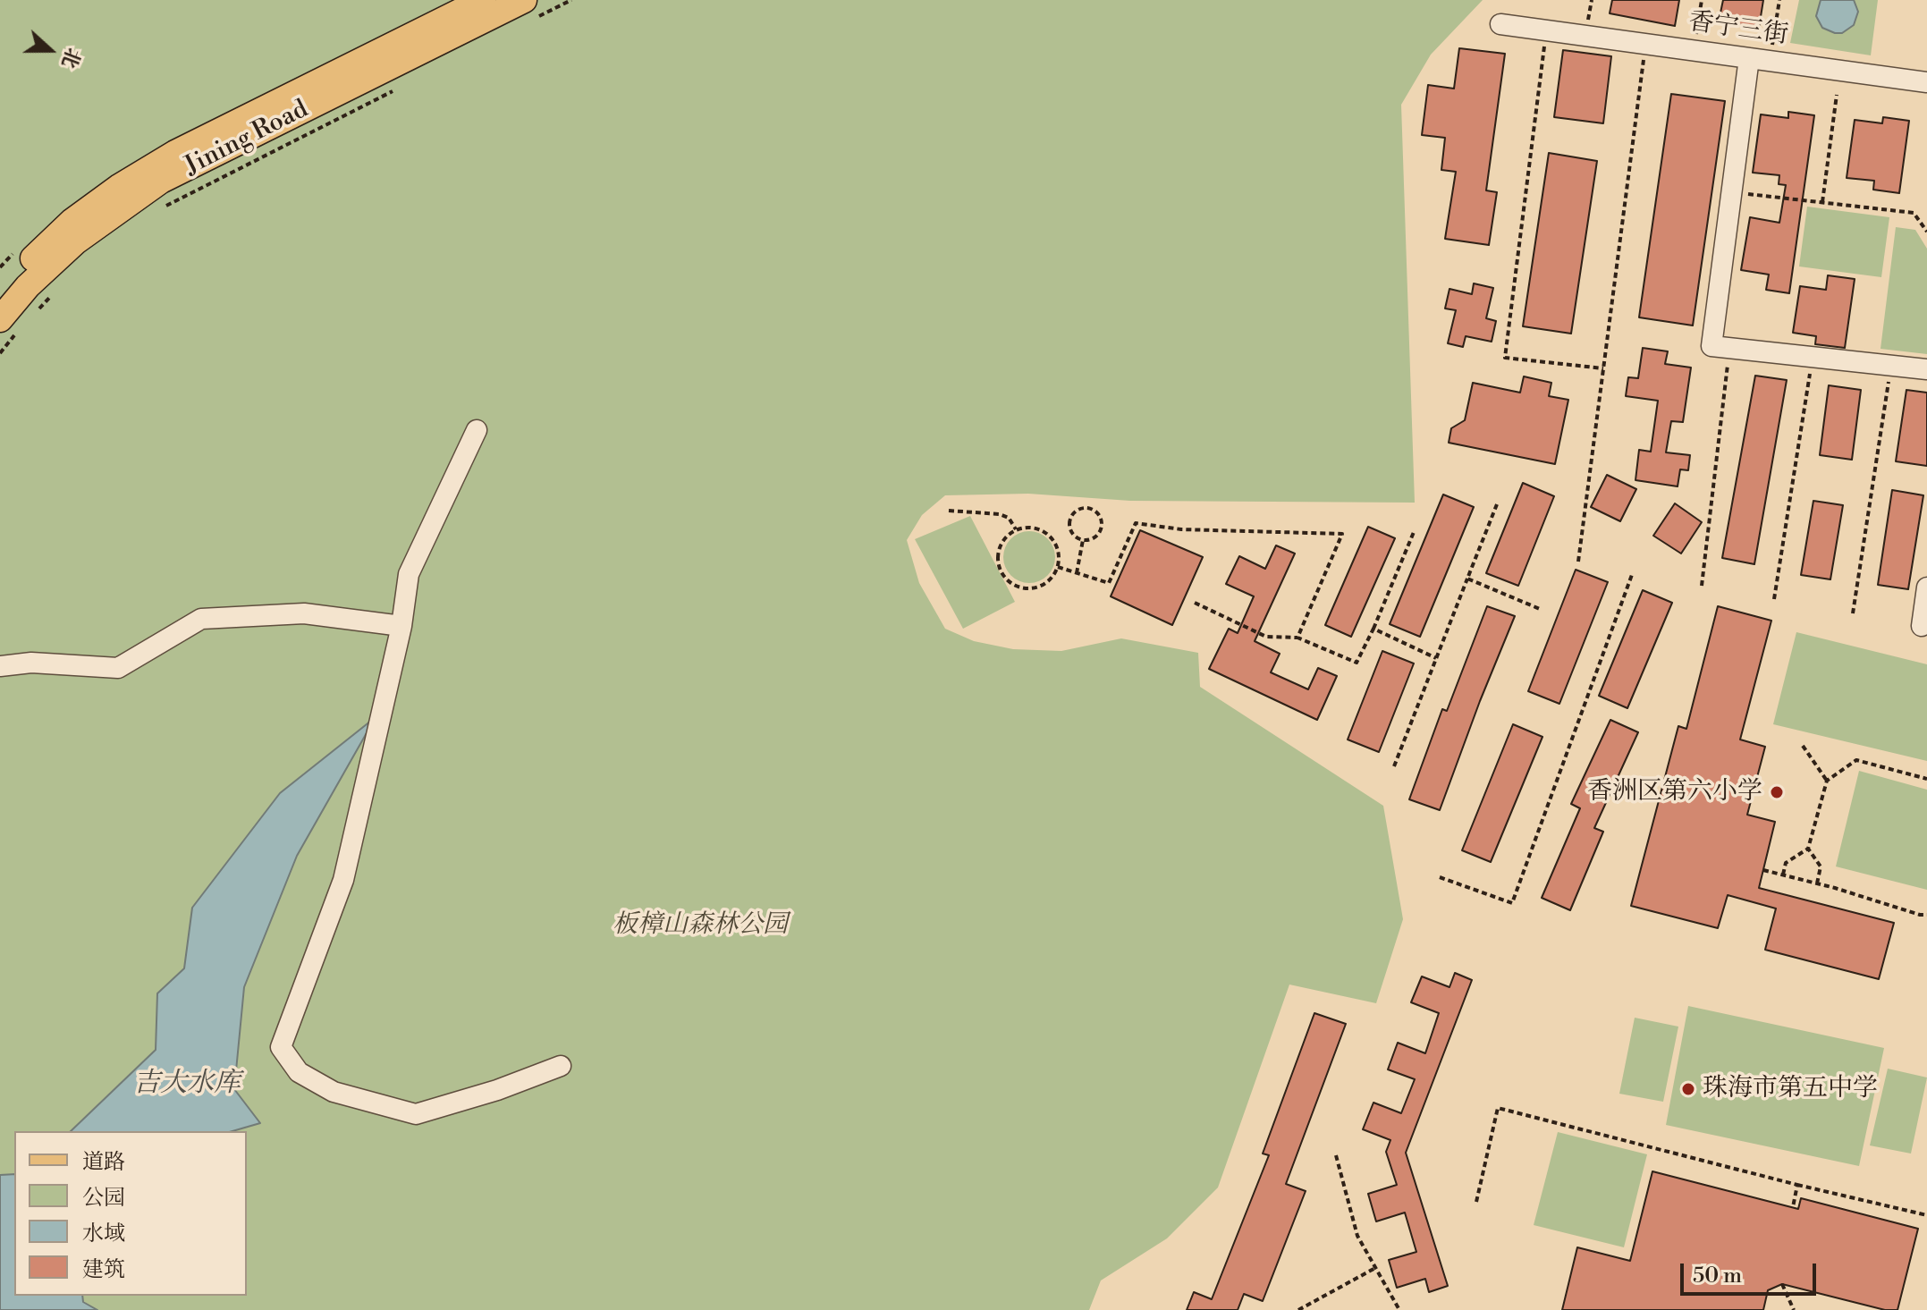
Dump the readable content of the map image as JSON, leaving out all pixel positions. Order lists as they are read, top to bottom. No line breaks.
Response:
{"streets":{"main road":["Jining Road"],"lane":["香宁三街"]},"water":["吉大水库"],"parks":["板樟山森林公园"],"places":["香洲区第六小学","珠海市第五中学"],"legend":["道路","公园","水域","建筑"],"scale_bar":"50 m","north":"right"}
